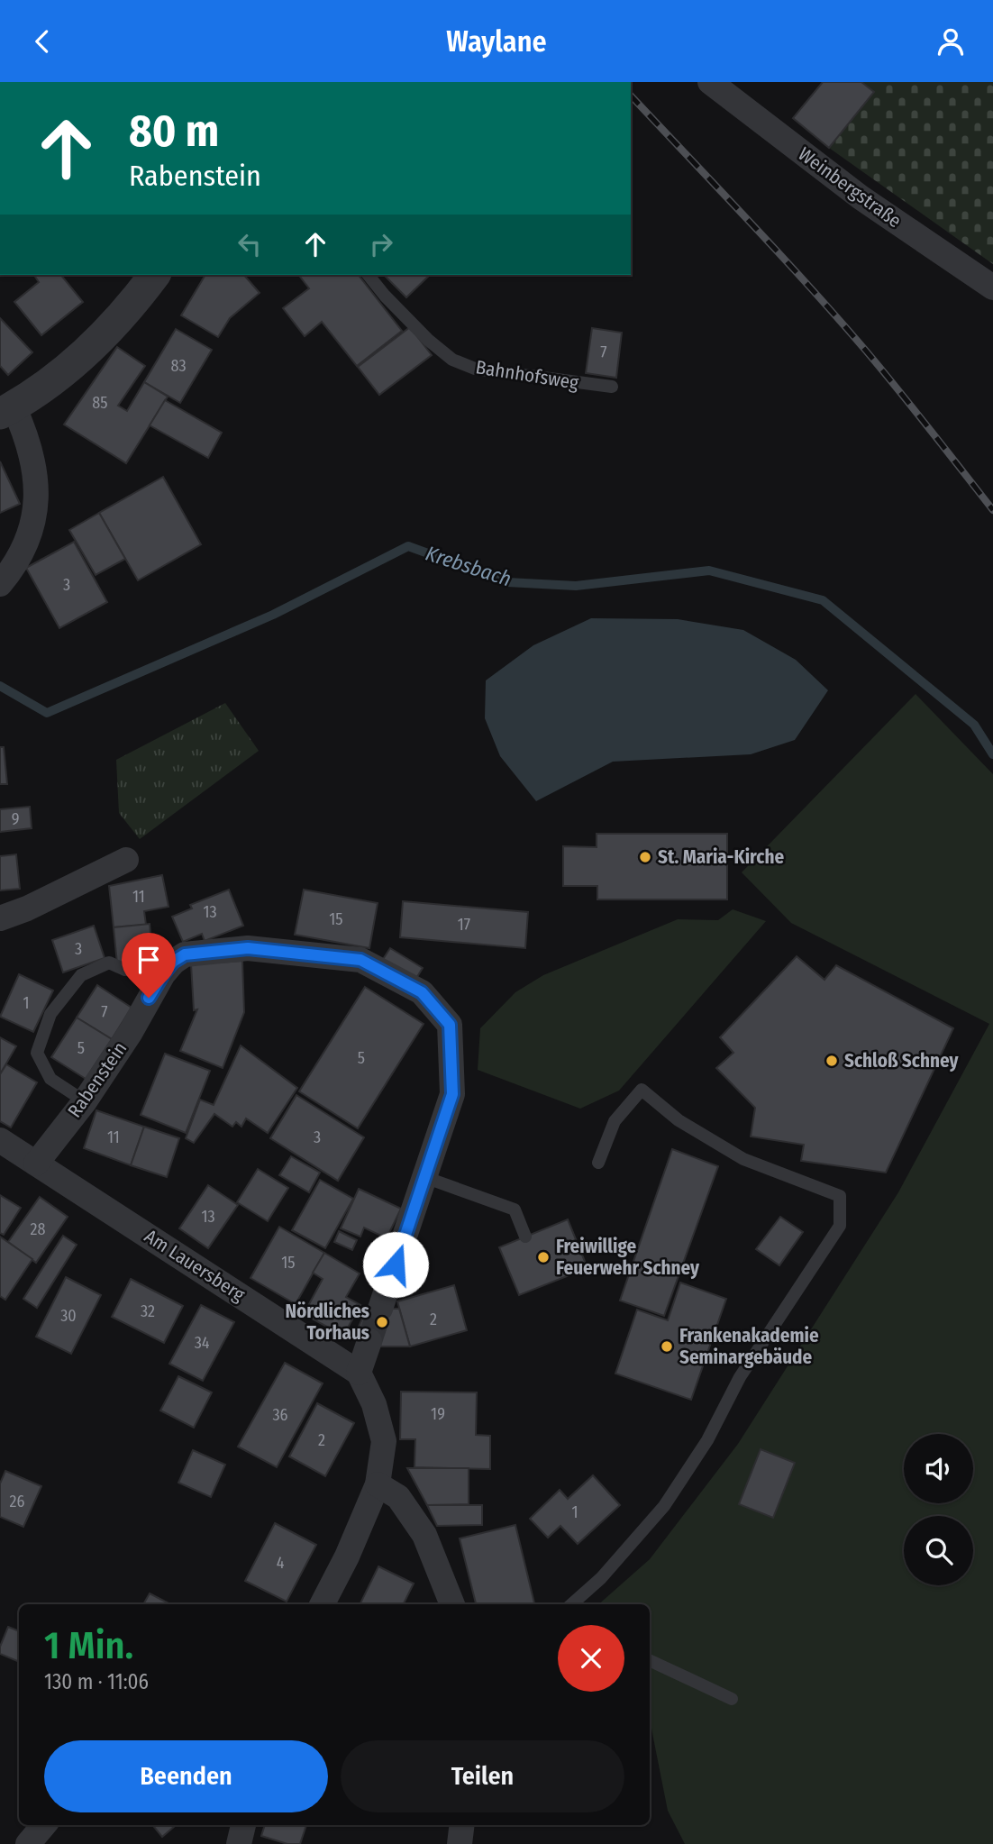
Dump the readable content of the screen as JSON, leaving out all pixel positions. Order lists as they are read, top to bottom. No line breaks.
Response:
{"streets":{"street":["Weinbergstraße","Rabenstein","Am Lauersberg"],"lane":["Bahnhofsweg"]},"crossings":[["Rabenstein","Am Lauersberg"]],"water":["Krebsbach"],"places":["St. Maria-Kirche","Schloß Schney","Freiwillige Feuerwehr Schney","Nördliches Torhaus","Frankenakademie Seminargebäude"],"house_numbers":["7","83","85","3","9","11","13","15","17","3","1","7","5","5","11","3","13","28","15","32","30","2","34","19","36","2","26","1","4"],"page":{"header":"Waylane","turn":["80 m","Rabenstein"],"heading":["1 Min.","130 m · 11:06"],"buttons":["Beenden","Teilen"]}}
